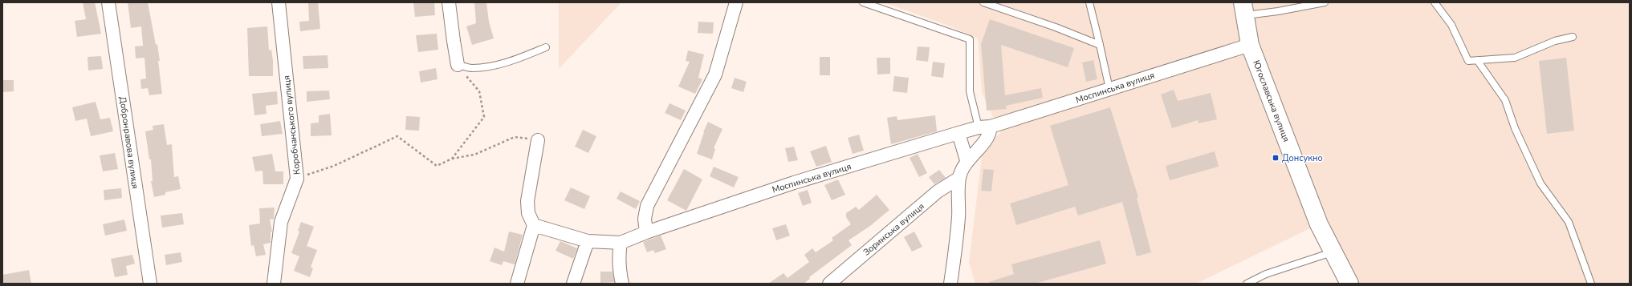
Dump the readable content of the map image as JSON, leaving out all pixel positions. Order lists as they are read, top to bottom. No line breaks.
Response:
{"streets":{"main road":["Югославська вулиця"],"street":["Моспинська вулиця","Коробчанського вулиця","Добронравова вулиця","Зоринська вулиця"]},"crossings":[["Моспинська вулиця","Югославська вулиця"]],"places":{"transit":["Донсукно"]}}
